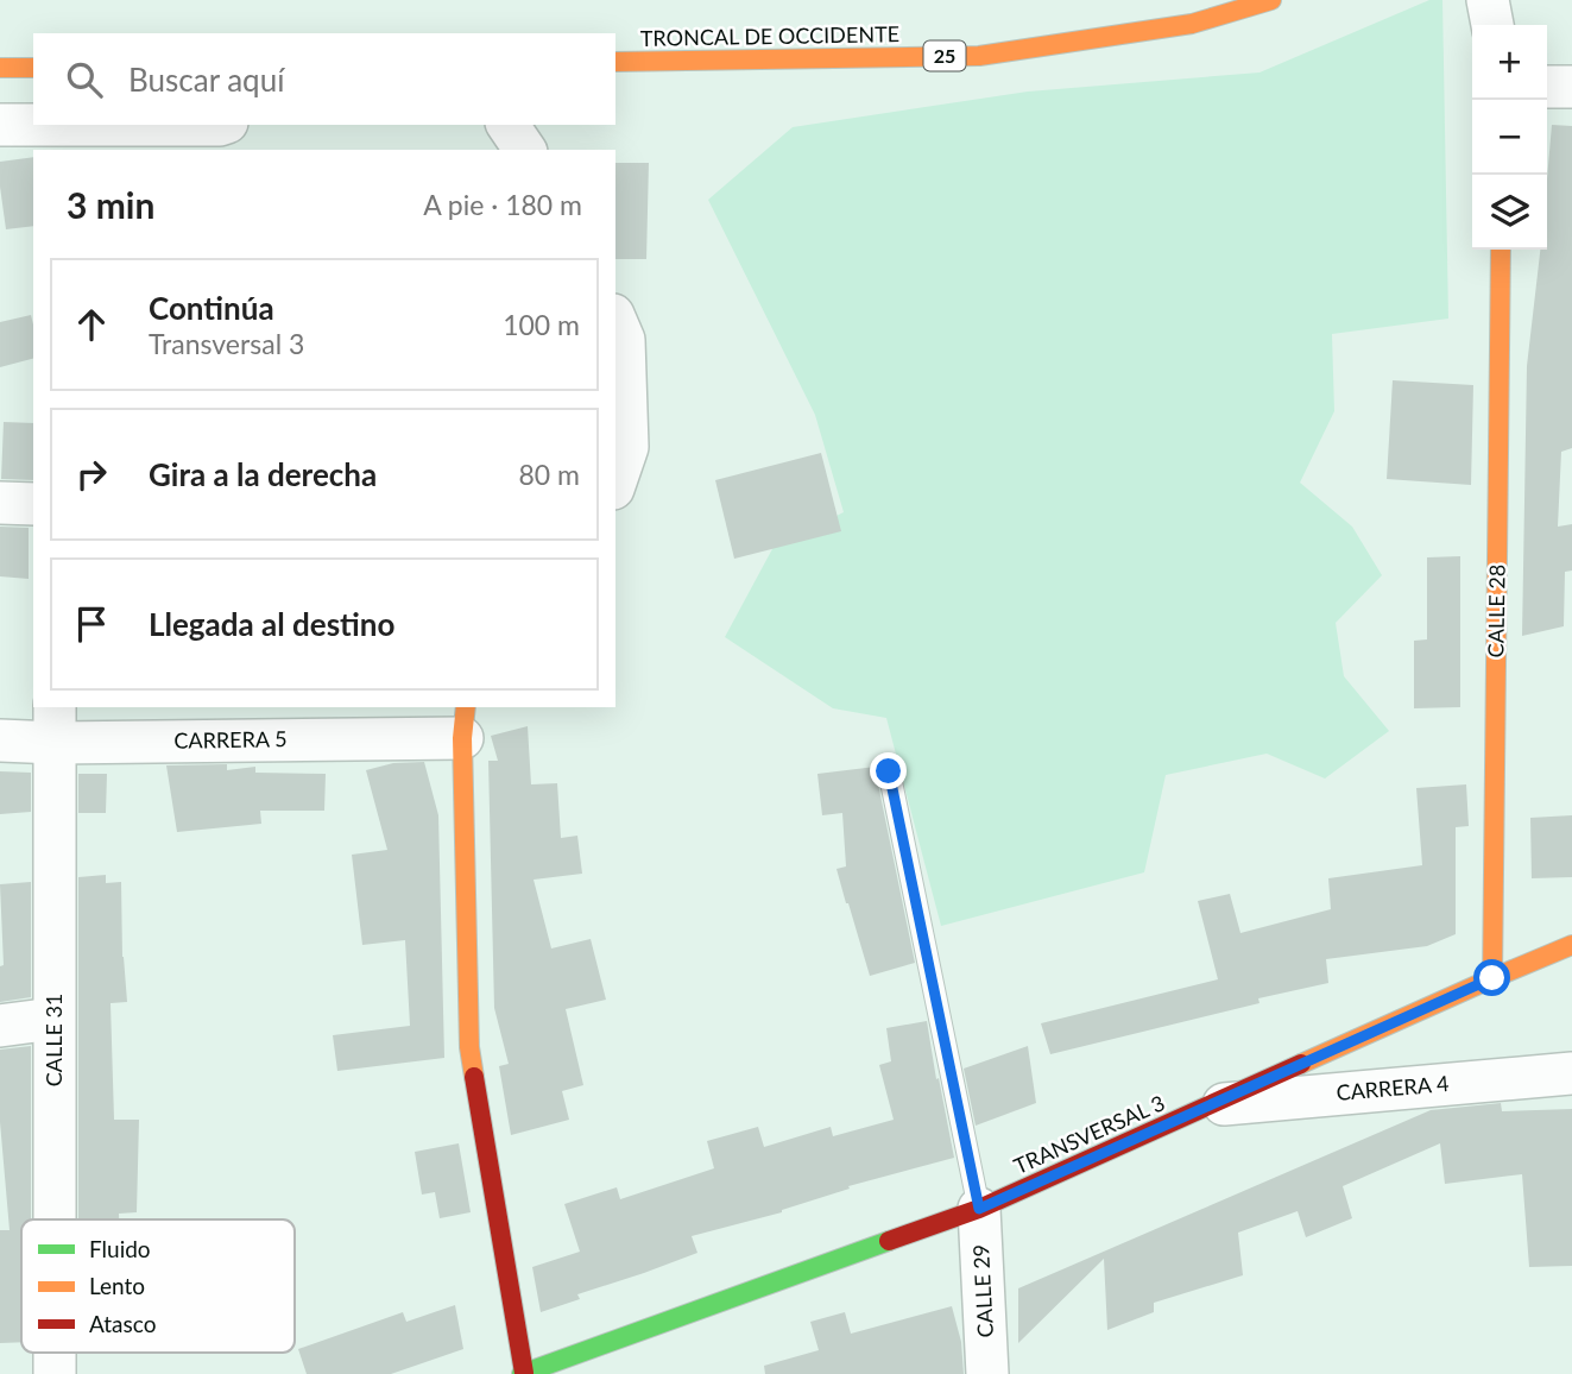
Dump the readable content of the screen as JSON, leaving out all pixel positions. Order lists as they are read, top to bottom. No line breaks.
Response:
{"streets":{"main road":["TRONCAL DE OCCIDENTE","25","CALLE 28","TRANSVERSAL 3"],"street":["CARRERA 5","CALLE 31","CARRERA 4","CALLE 29"]},"crossings":[["CALLE 28","TRANSVERSAL 3"],["CARRERA 5","CALLE 31"],["CARRERA 4","TRANSVERSAL 3"],["TRANSVERSAL 3","CALLE 29"]],"legend":["Fluido","Lento","Atasco"],"page":{"map_buttons":["+","−"],"search":"Buscar aquí","heading":["3 min","A pie · 180 m"],"list":[["Continúa","Transversal 3","100 m"],["Gira a la derecha","80 m"],"Llegada al destino"]}}
